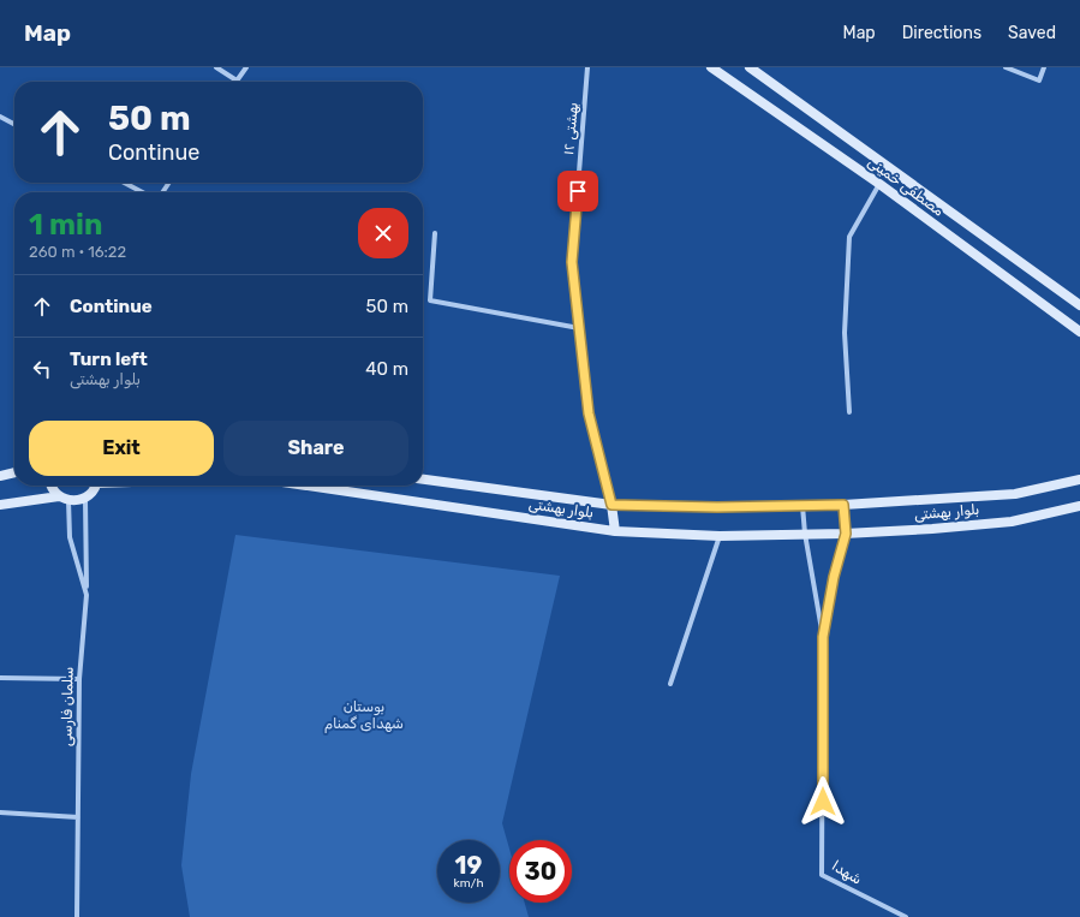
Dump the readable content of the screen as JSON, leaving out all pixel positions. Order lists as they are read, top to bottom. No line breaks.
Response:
{"streets":{"main road":["مصطفی خمینی","بلوار بهشتی"],"street":["بهشتی ۱۲","سلمان فارسی","شهدا"]},"crossings":[["بهشتی ۱۲","بلوار بهشتی"],["بلوار بهشتی","شهدا"]],"parks":["بوستان شهدای گمنام"],"page":{"header":"Map","nav":["Map","Directions","Saved"],"turn":["50 m","Continue"],"heading":["1 min","260 m · 16:22"],"list":[{"name":"Continue","value":"50 m"},{"name":"Turn left","note":"بلوار بهشتی","value":"40 m"}],"buttons":["Exit","Share"],"speed":"19 km/h","limit":"30"}}
